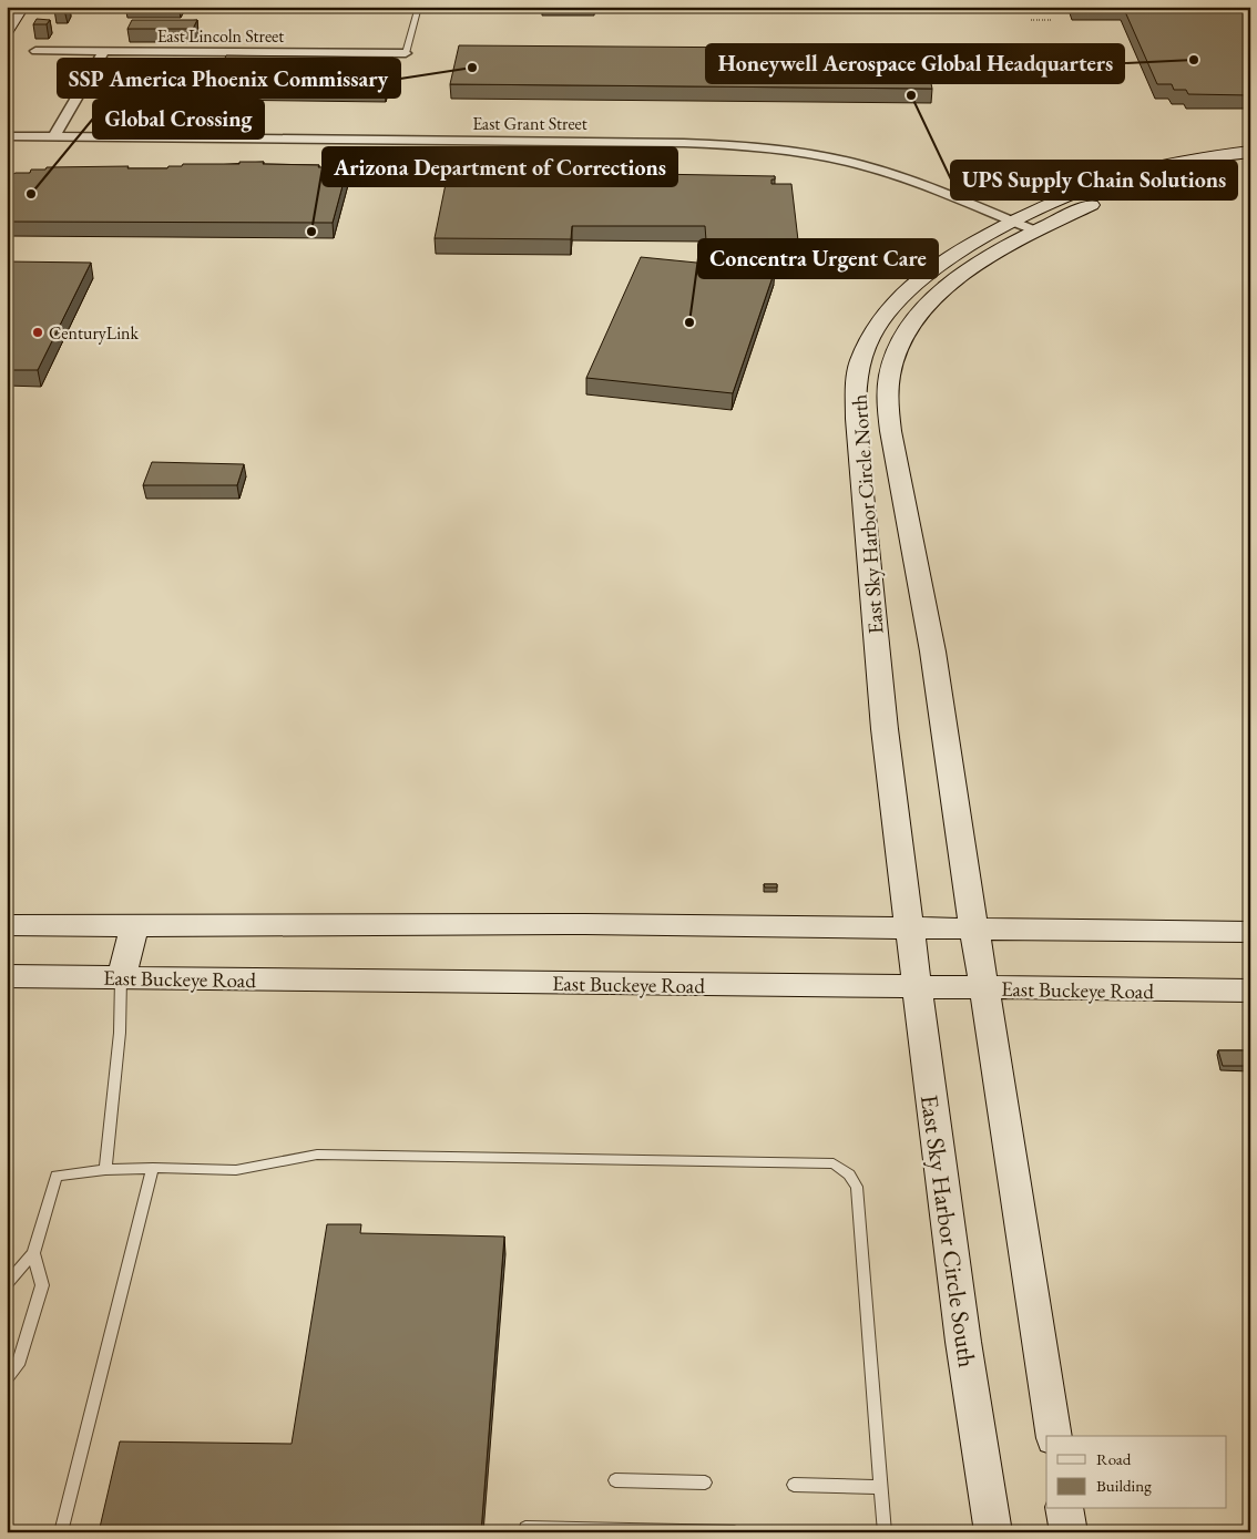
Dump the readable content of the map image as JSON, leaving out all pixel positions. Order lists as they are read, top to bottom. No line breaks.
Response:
{"streets":{"street":["East Lincoln Street","East Grant Street","East Sky Harbor Circle North","East Buckeye Road","East Sky Harbor Circle South"]},"crossings":[["East Grant Street","East Sky Harbor Circle North"],["East Sky Harbor Circle North","East Sky Harbor Circle South"],["East Buckeye Road","East Sky Harbor Circle South"]],"places":["Honeywell Aerospace Global Headquarters","SSP America Phoenix Commissary","UPS Supply Chain Solutions","Global Crossing","Arizona Department of Corrections","Concentra Urgent Care","CenturyLink"],"legend":["Road","Building"]}
